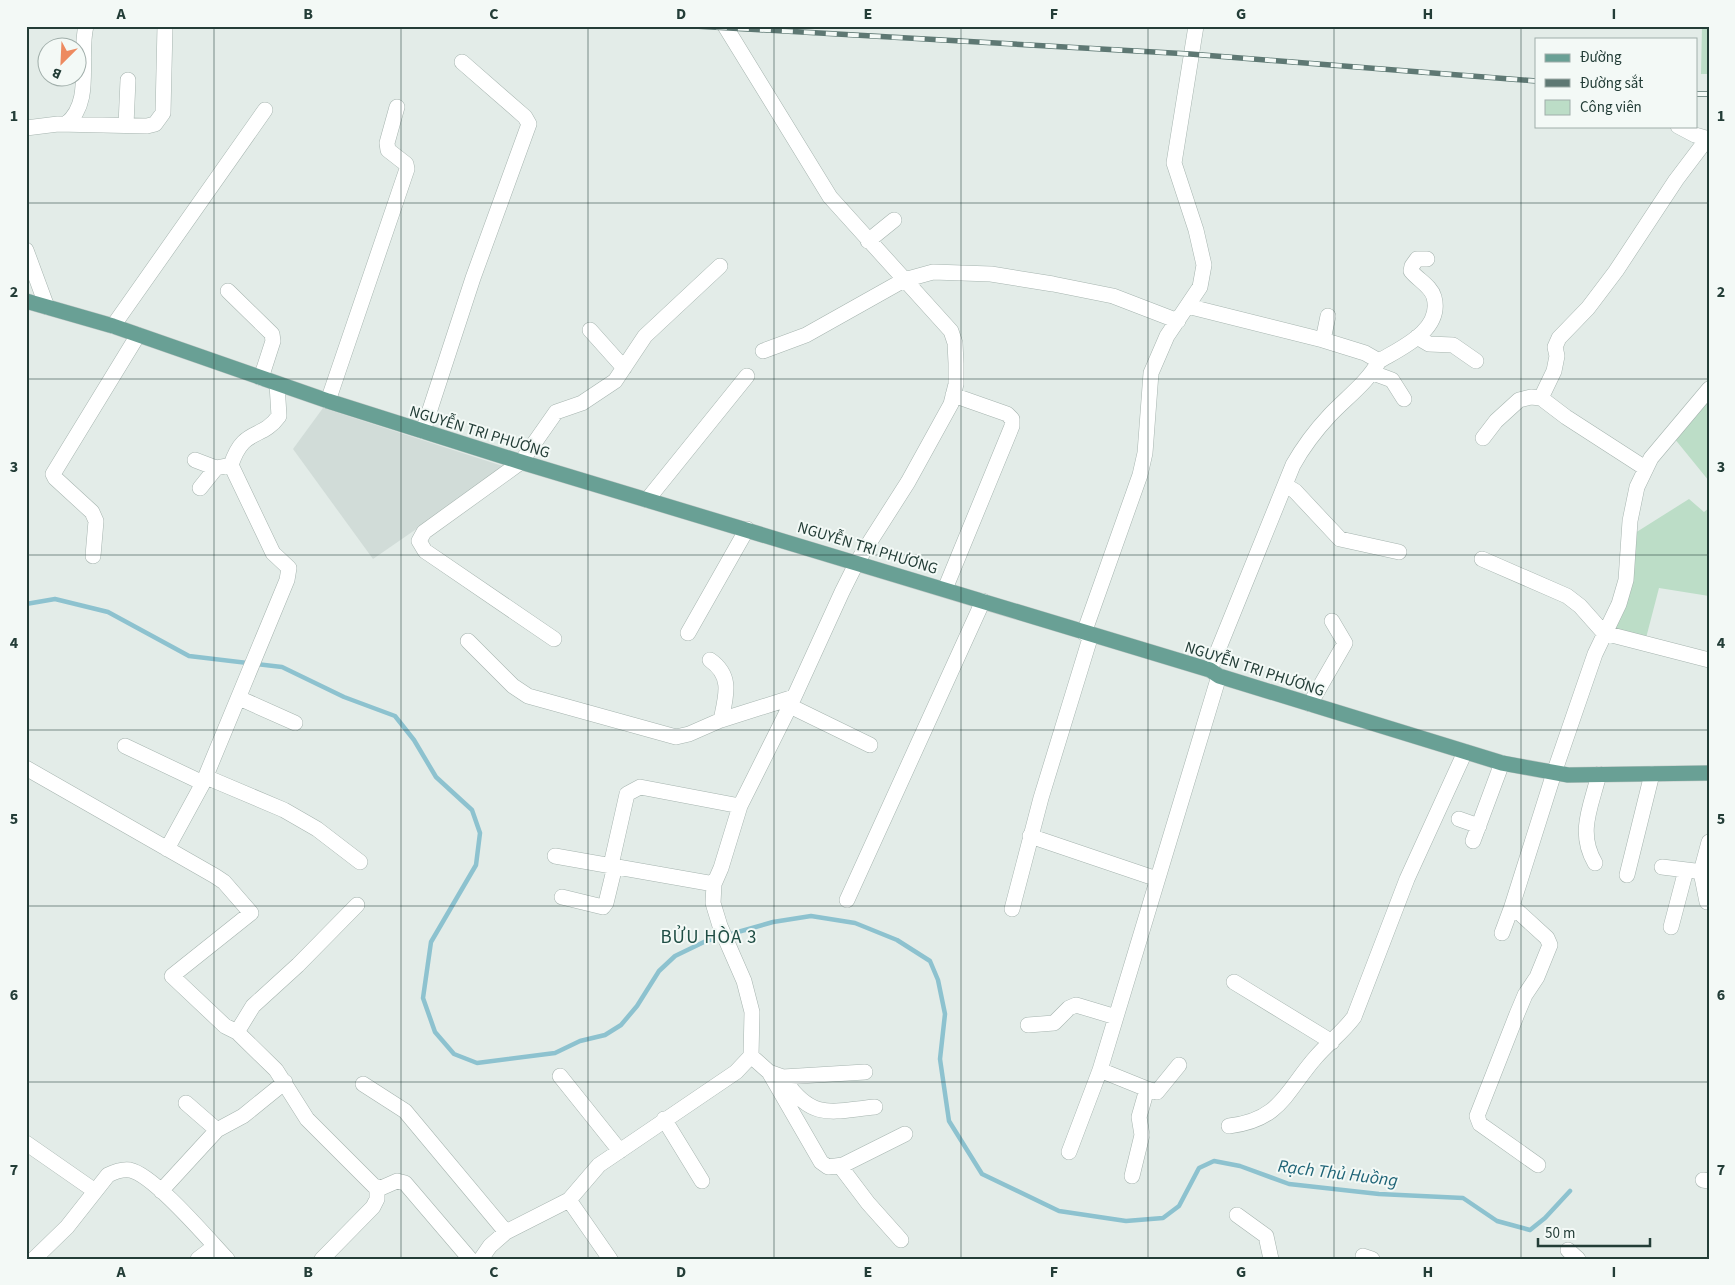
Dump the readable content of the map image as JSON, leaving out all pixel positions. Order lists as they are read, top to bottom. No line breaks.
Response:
{"streets":{"main road":["NGUYỄN TRI PHƯƠNG"]},"districts":["BỬU HÒA 3"],"water":["Rạch Thủ Huồng"],"legend":["Đường","Đường sắt","Công viên"],"scale_bar":"50 m","north":"bottom left","grid":{"columns":["A","B","C","D","E","F","G","H","I"],"rows":["1","2","3","4","5","6","7"]}}
